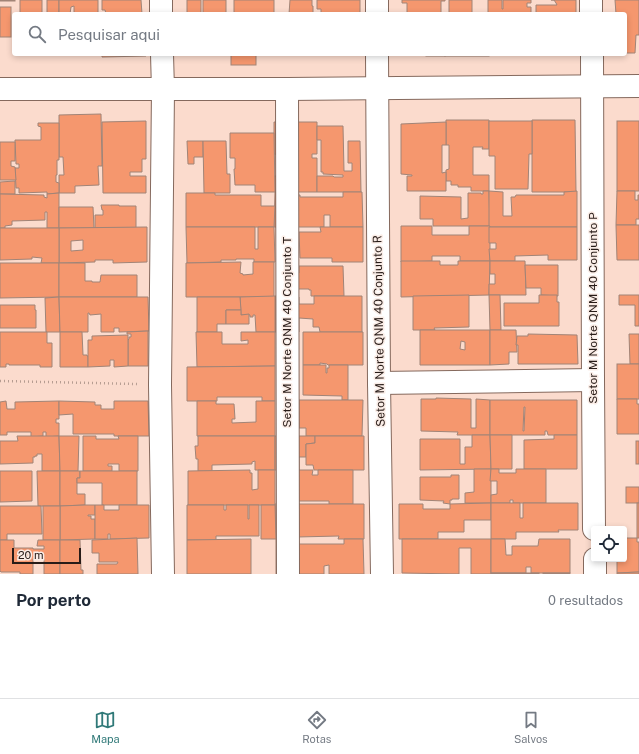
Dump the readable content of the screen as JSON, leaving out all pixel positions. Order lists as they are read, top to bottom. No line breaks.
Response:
{"streets":{"street":["Setor M Norte QNM 40 Conjunto P","Setor M Norte QNM 40 Conjunto R","Setor M Norte QNM 40 Conjunto T"]},"scale_bar":"20 m","page":{"search":"Pesquisar aqui","scale":"20 m","heading":["Por perto","0 resultados"],"nav":["Mapa","Rotas","Salvos"]}}
